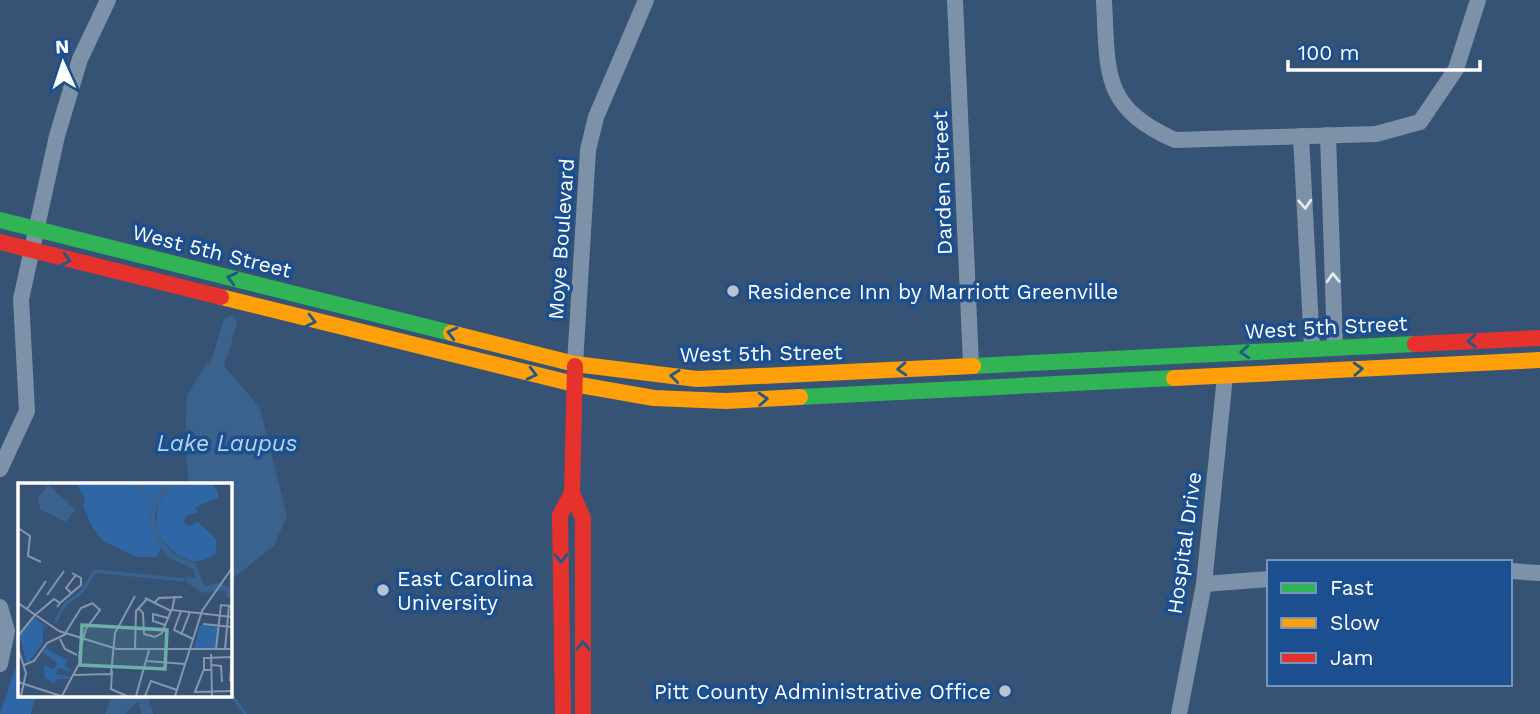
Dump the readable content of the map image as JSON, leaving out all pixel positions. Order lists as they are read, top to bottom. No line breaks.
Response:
{"streets":{"main road":["Moye Boulevard","West 5th Street"],"street":["Darden Street","Hospital Drive"]},"crossings":[["Darden Street","West 5th Street"],["Moye Boulevard","West 5th Street"],["West 5th Street","Hospital Drive"]],"water":["Lake Laupus"],"places":["Residence Inn by Marriott Greenville","East Carolina University","Pitt County Administrative Office"],"legend":["Fast","Slow","Jam"],"scale_bar":"100 m","north":"top"}
